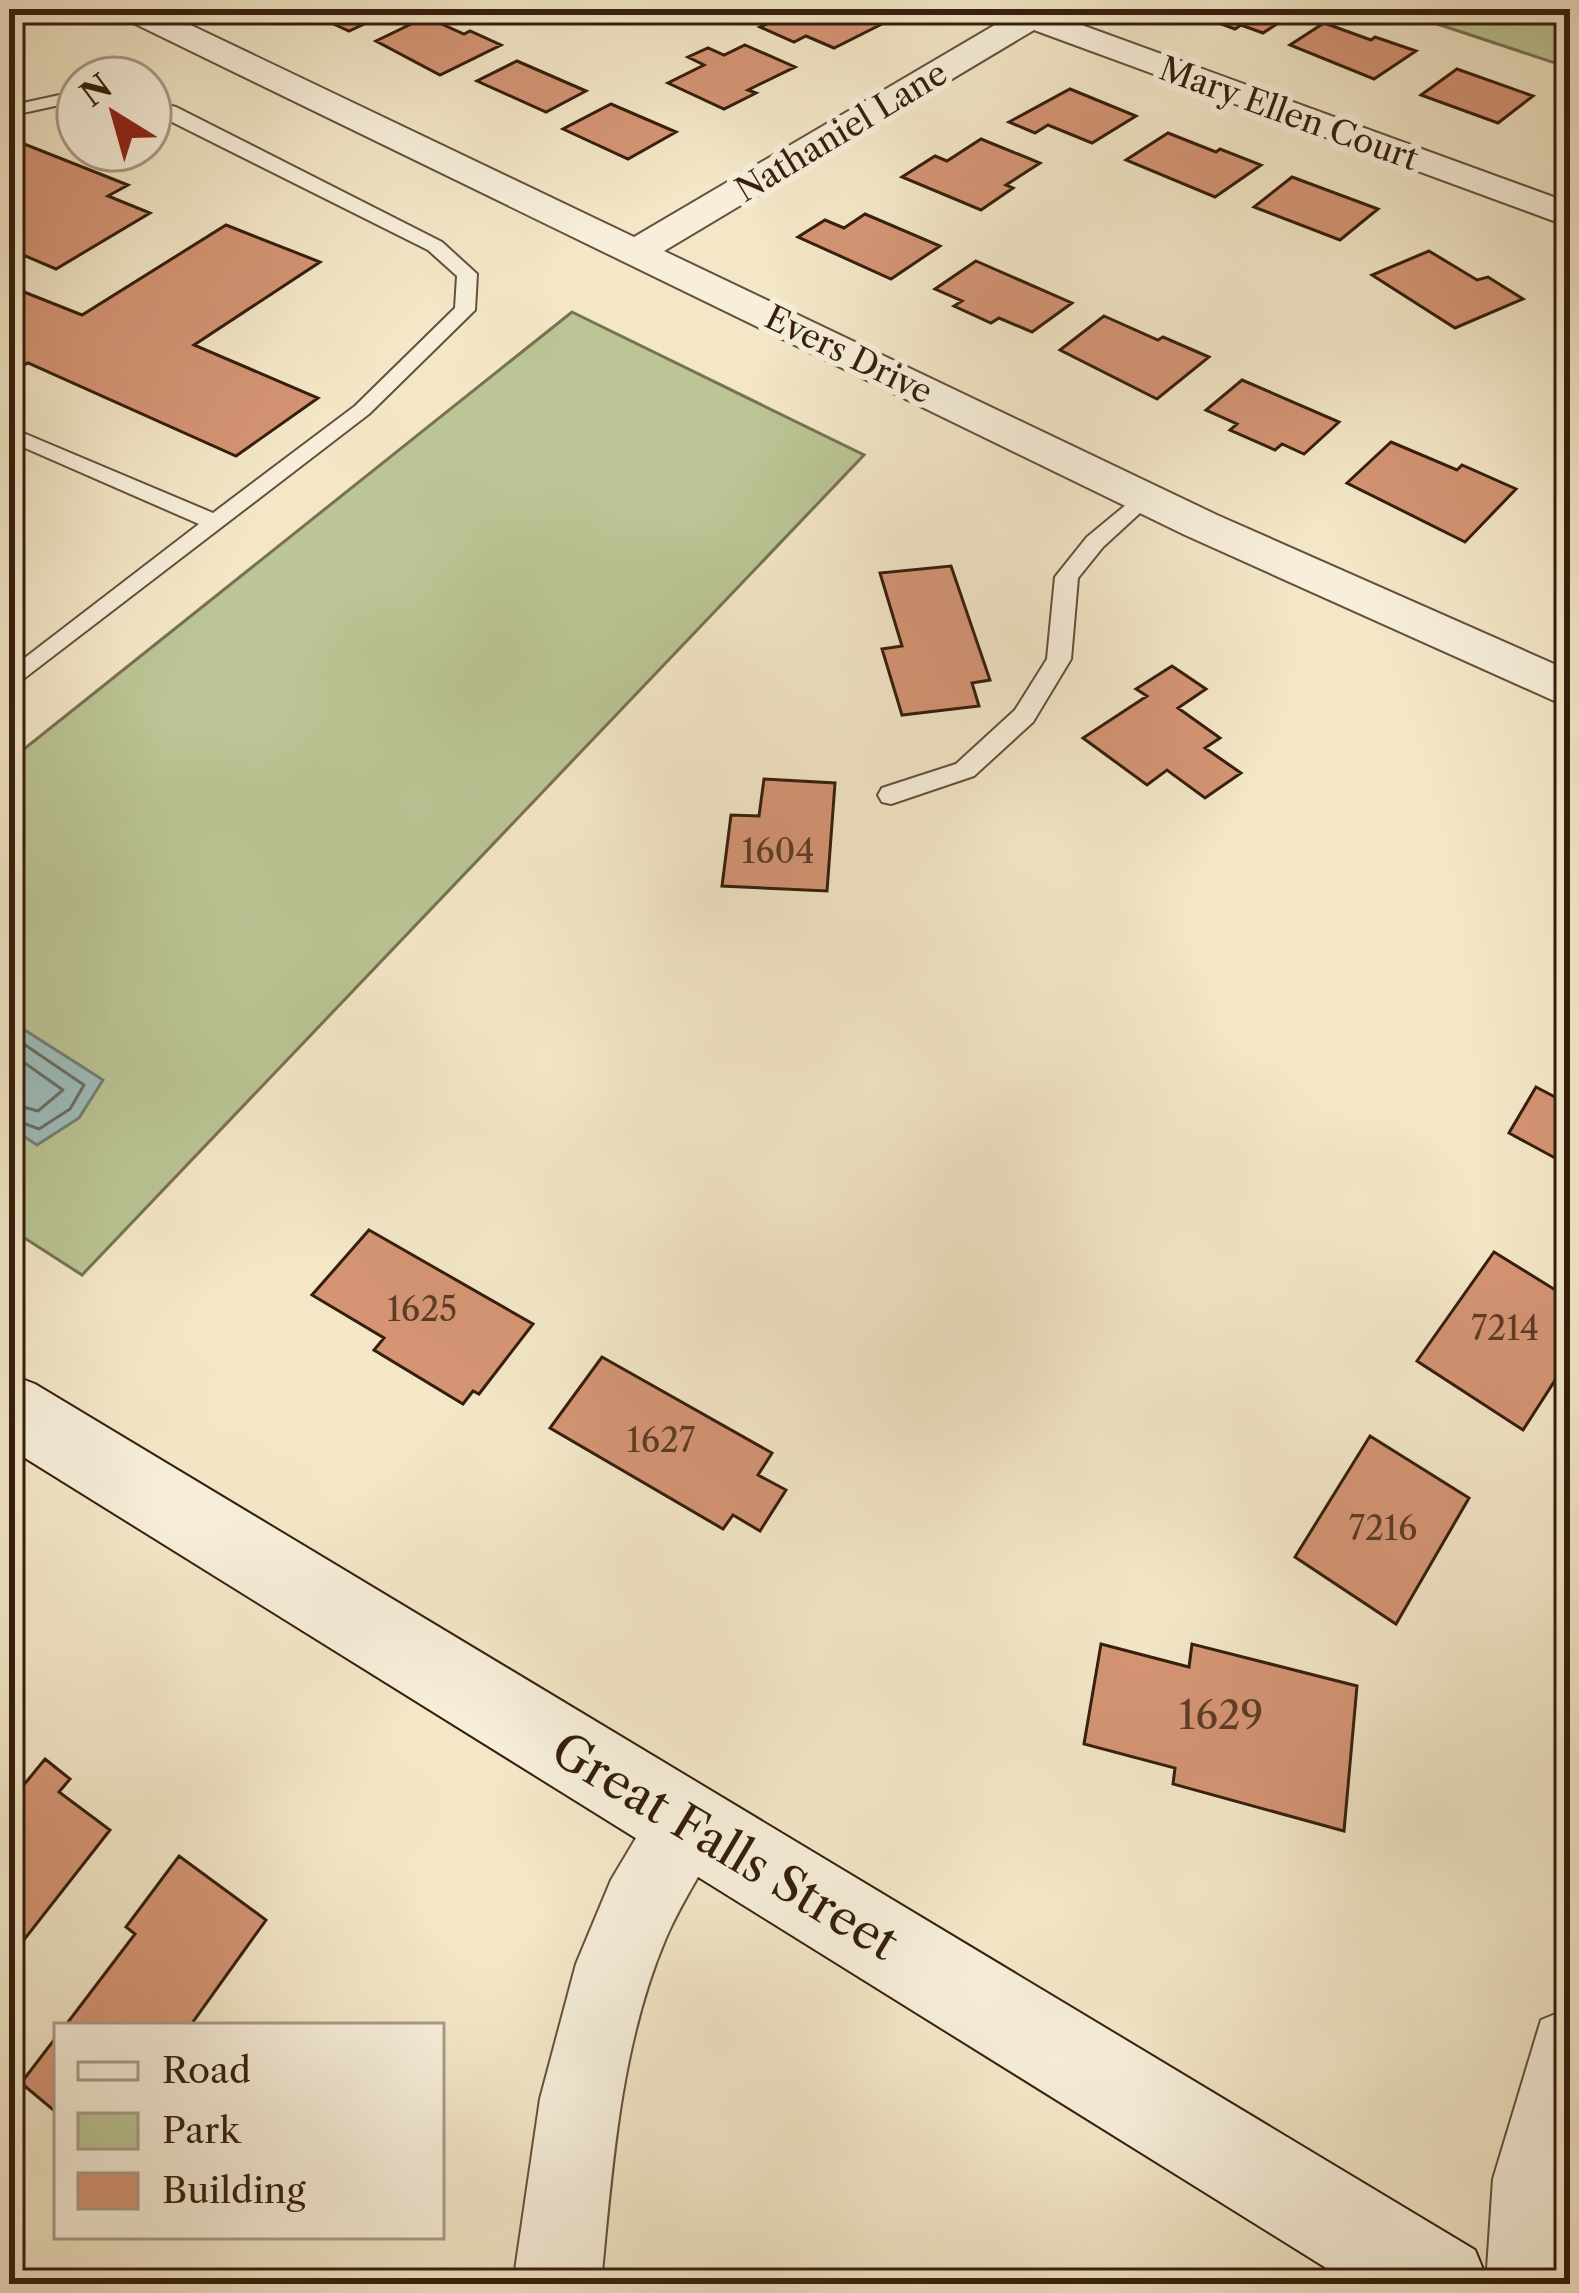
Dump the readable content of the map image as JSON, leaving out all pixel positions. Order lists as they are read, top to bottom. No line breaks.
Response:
{"streets":{"main road":["Great Falls Street"],"street":["Mary Ellen Court","Nathaniel Lane","Evers Drive"]},"crossings":[["Mary Ellen Court","Nathaniel Lane"],["Nathaniel Lane","Evers Drive"]],"house_numbers":["1604","1625","7214","1627","7216","1629"],"legend":["Road","Park","Building"],"north":"top left"}
